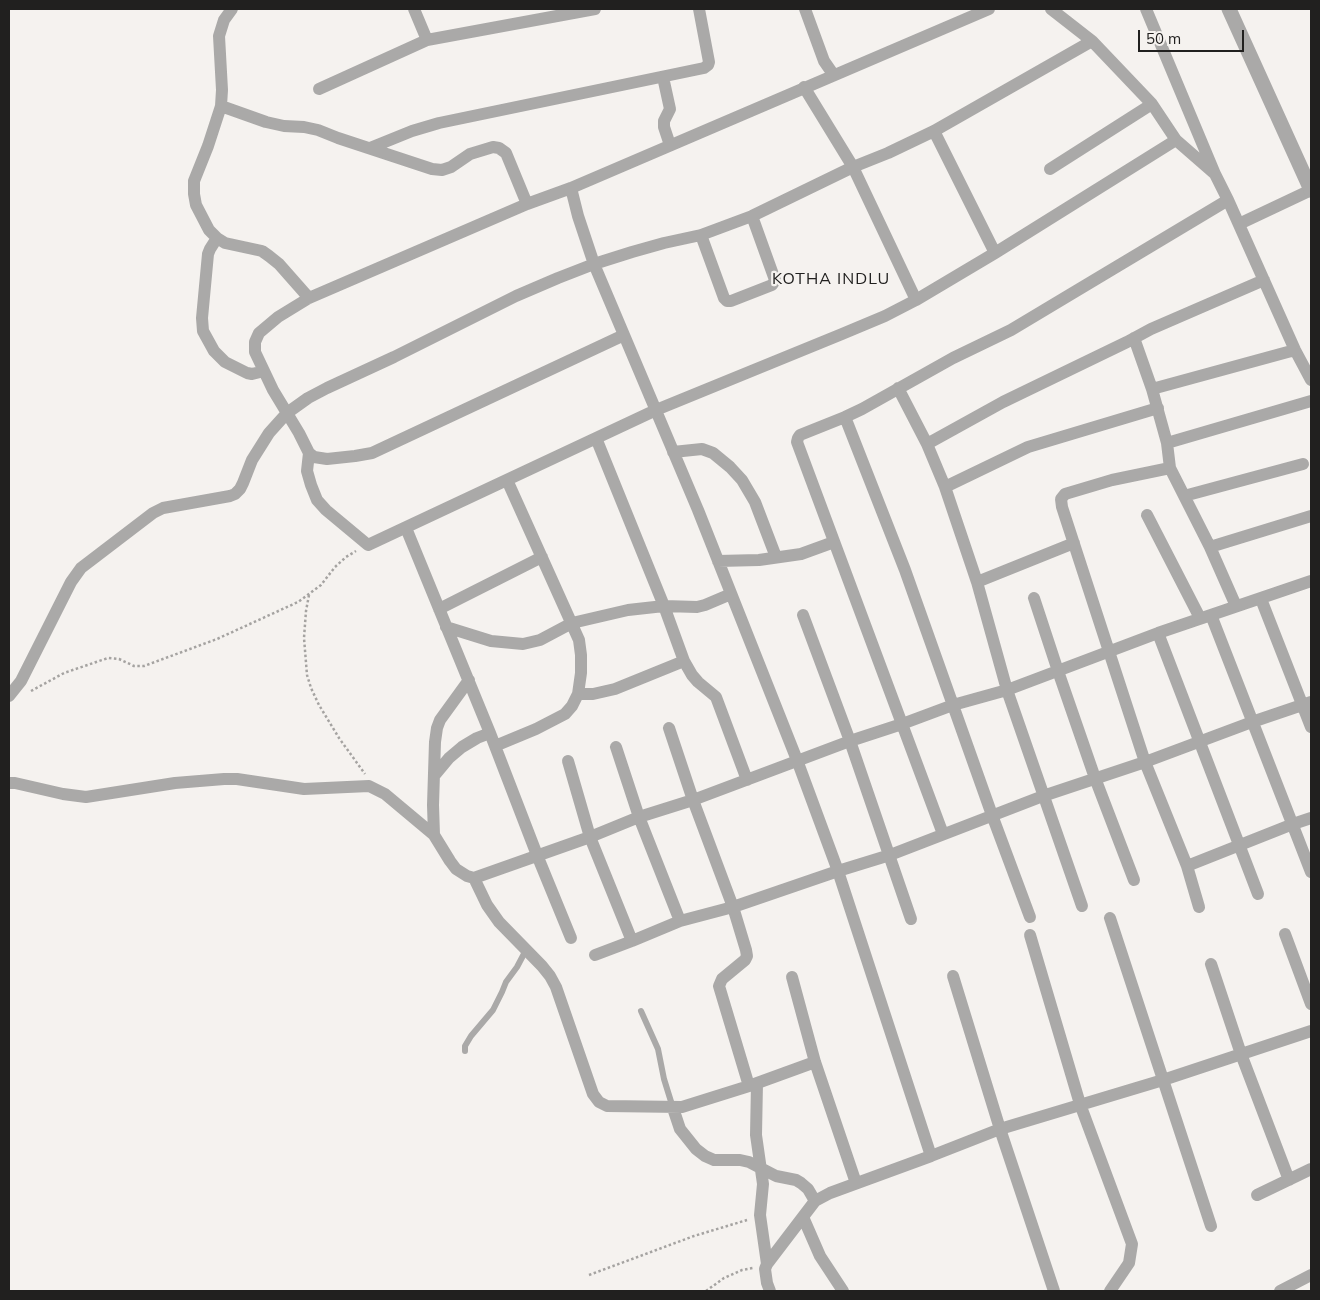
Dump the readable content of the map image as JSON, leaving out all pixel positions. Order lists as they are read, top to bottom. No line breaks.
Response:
{"districts":["KOTHA INDLU"],"scale_bar":"50 m"}
